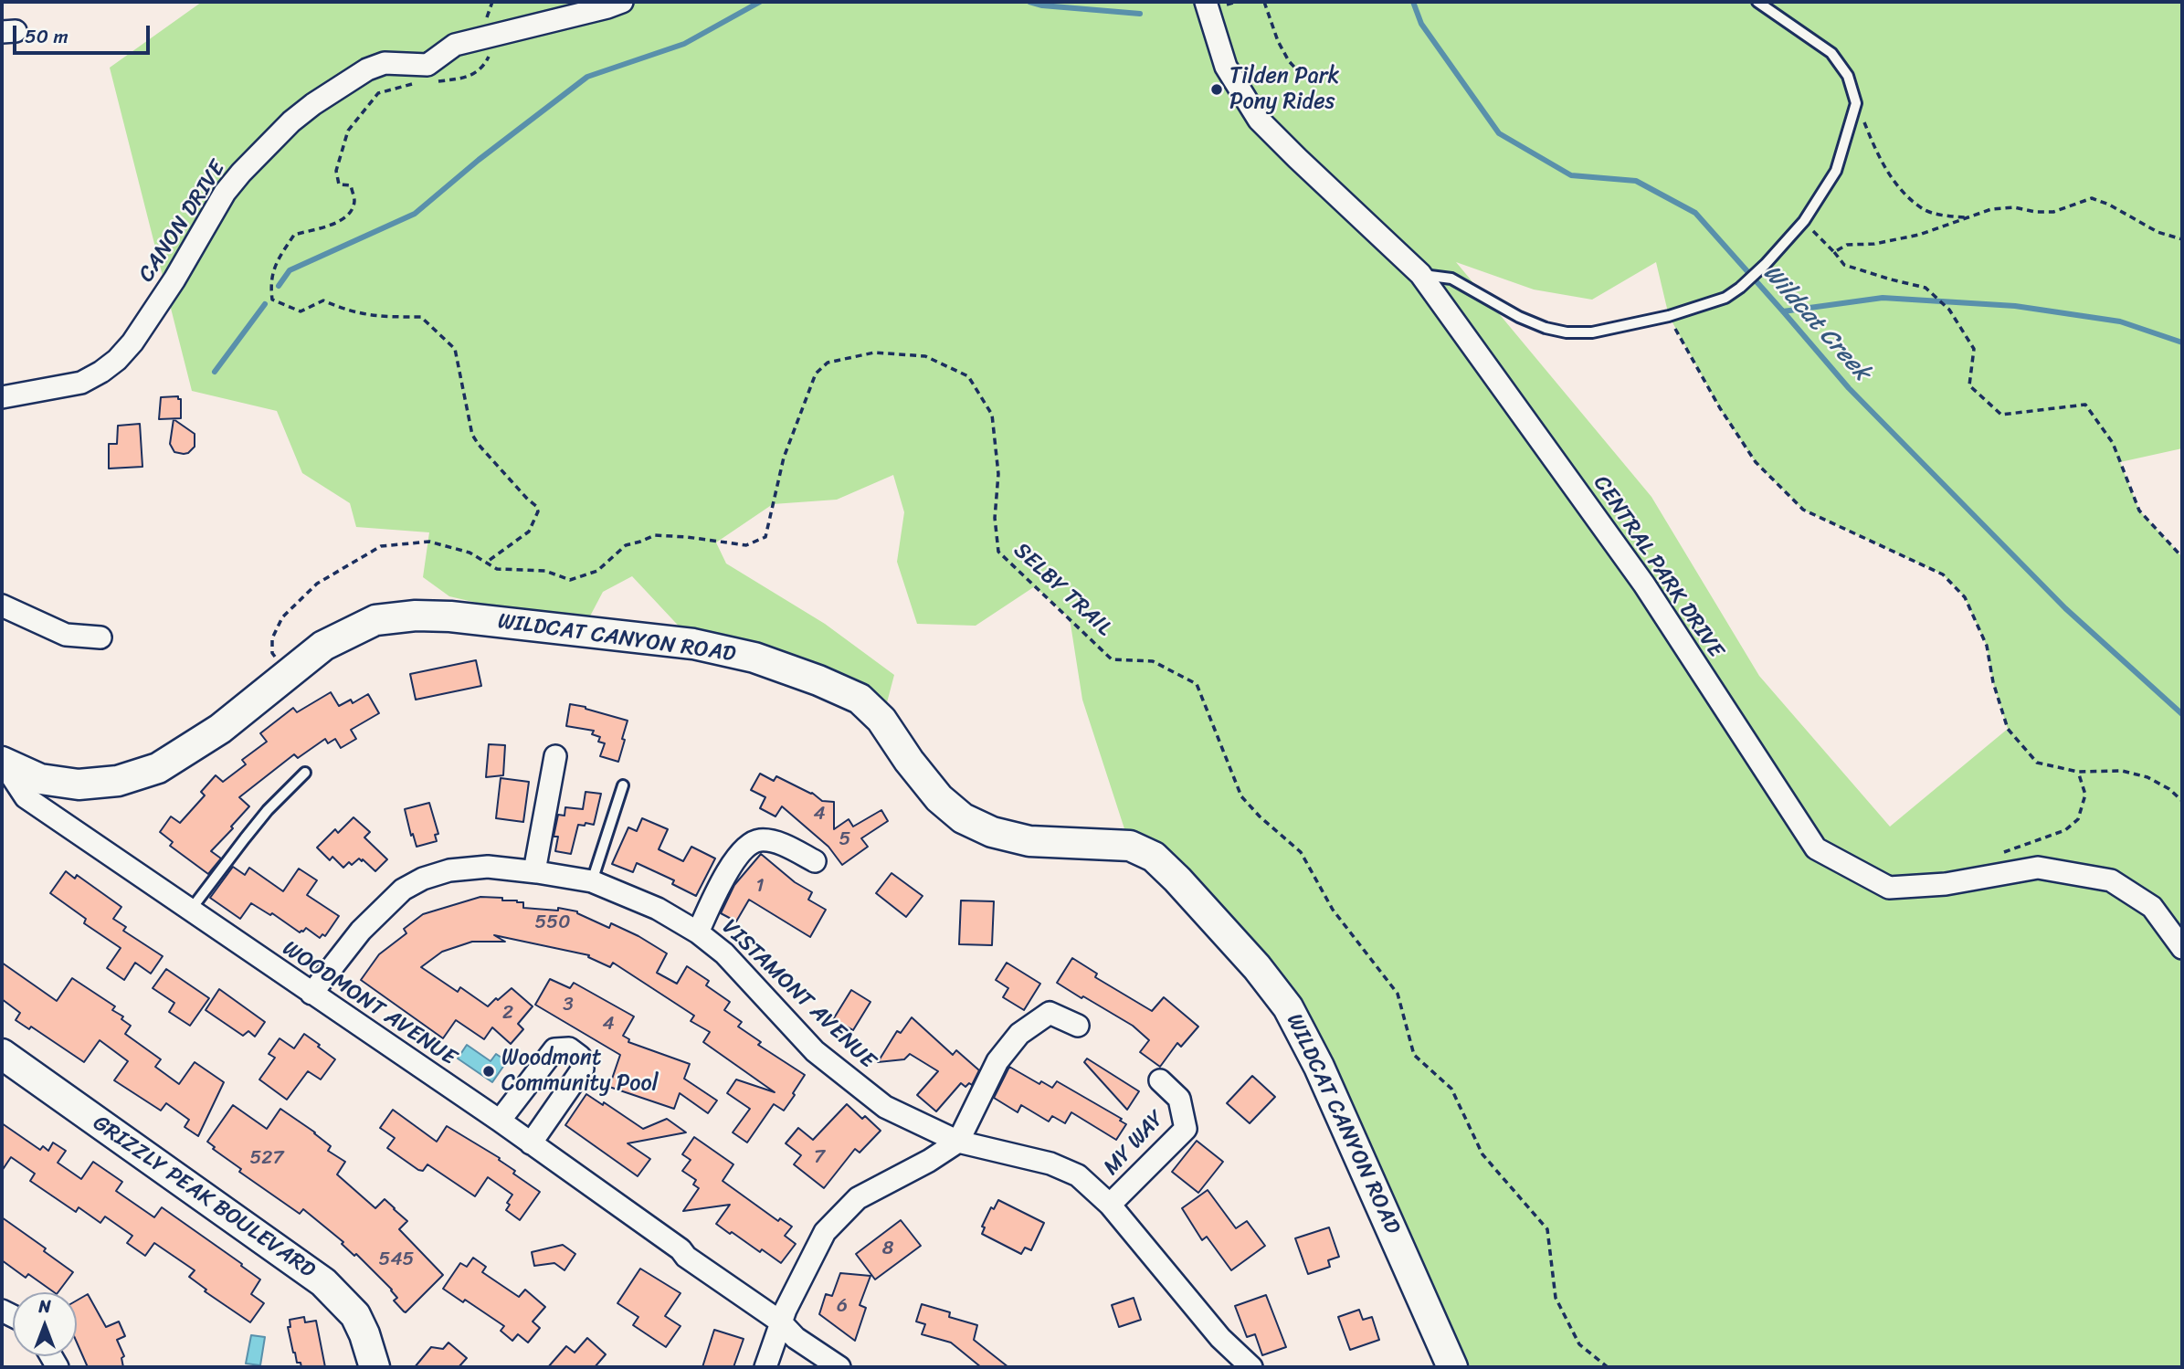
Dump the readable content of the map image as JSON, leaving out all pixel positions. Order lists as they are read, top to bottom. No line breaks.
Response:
{"streets":{"street":["CANON DRIVE","CENTRAL PARK DRIVE","WILDCAT CANYON ROAD","VISTAMONT AVENUE","WOODMONT AVENUE","MY WAY","GRIZZLY PEAK BOULEVARD"],"path":["SELBY TRAIL"]},"crossings":[["SELBY TRAIL","WILDCAT CANYON ROAD"],["WILDCAT CANYON ROAD","WOODMONT AVENUE"],["VISTAMONT AVENUE","WOODMONT AVENUE"],["VISTAMONT AVENUE","MY WAY"]],"water":["Wildcat Creek"],"places":["Tilden Park Pony Rides","Woodmont Community Pool"],"house_numbers":["4","5","1","550","3","2","4","7","527","8","545","6"],"scale_bar":"50 m","north":"top"}
